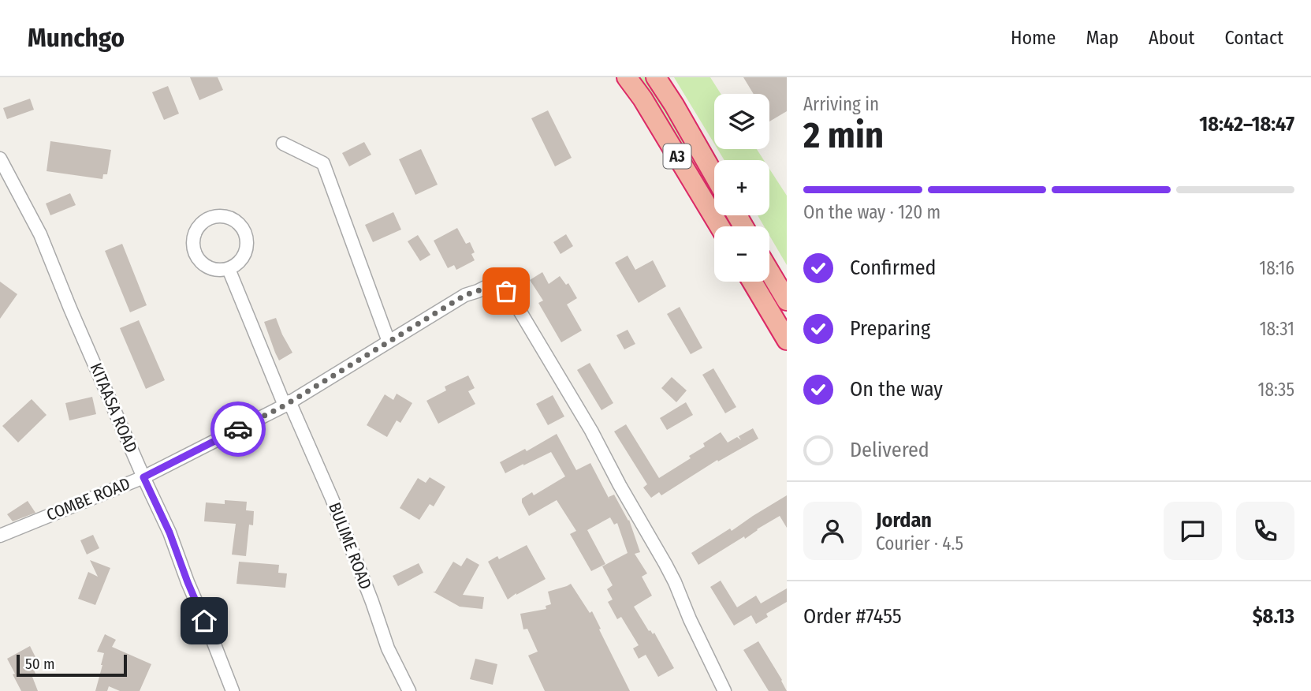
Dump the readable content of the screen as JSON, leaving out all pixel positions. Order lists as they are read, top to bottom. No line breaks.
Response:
{"streets":{"highway":["A3"],"street":["KITAASA ROAD","COMBE ROAD","BULIME ROAD"]},"crossings":[["KITAASA ROAD","COMBE ROAD"],["COMBE ROAD","BULIME ROAD"]],"scale_bar":"50 m","page":{"header":"Munchgo","nav":["Home","Map","About","Contact"],"heading":["2 min","Arriving in","18:42–18:47"],"panel":["Jordan","Courier · 4.5","Order #7455","$8.13"],"map_buttons":["+","−"],"bar":"On the way · 120 m","list":[["Confirmed","18:16"],["Preparing","18:31"],["On the way","18:35"],"Delivered"],"scale":"50 m"}}
